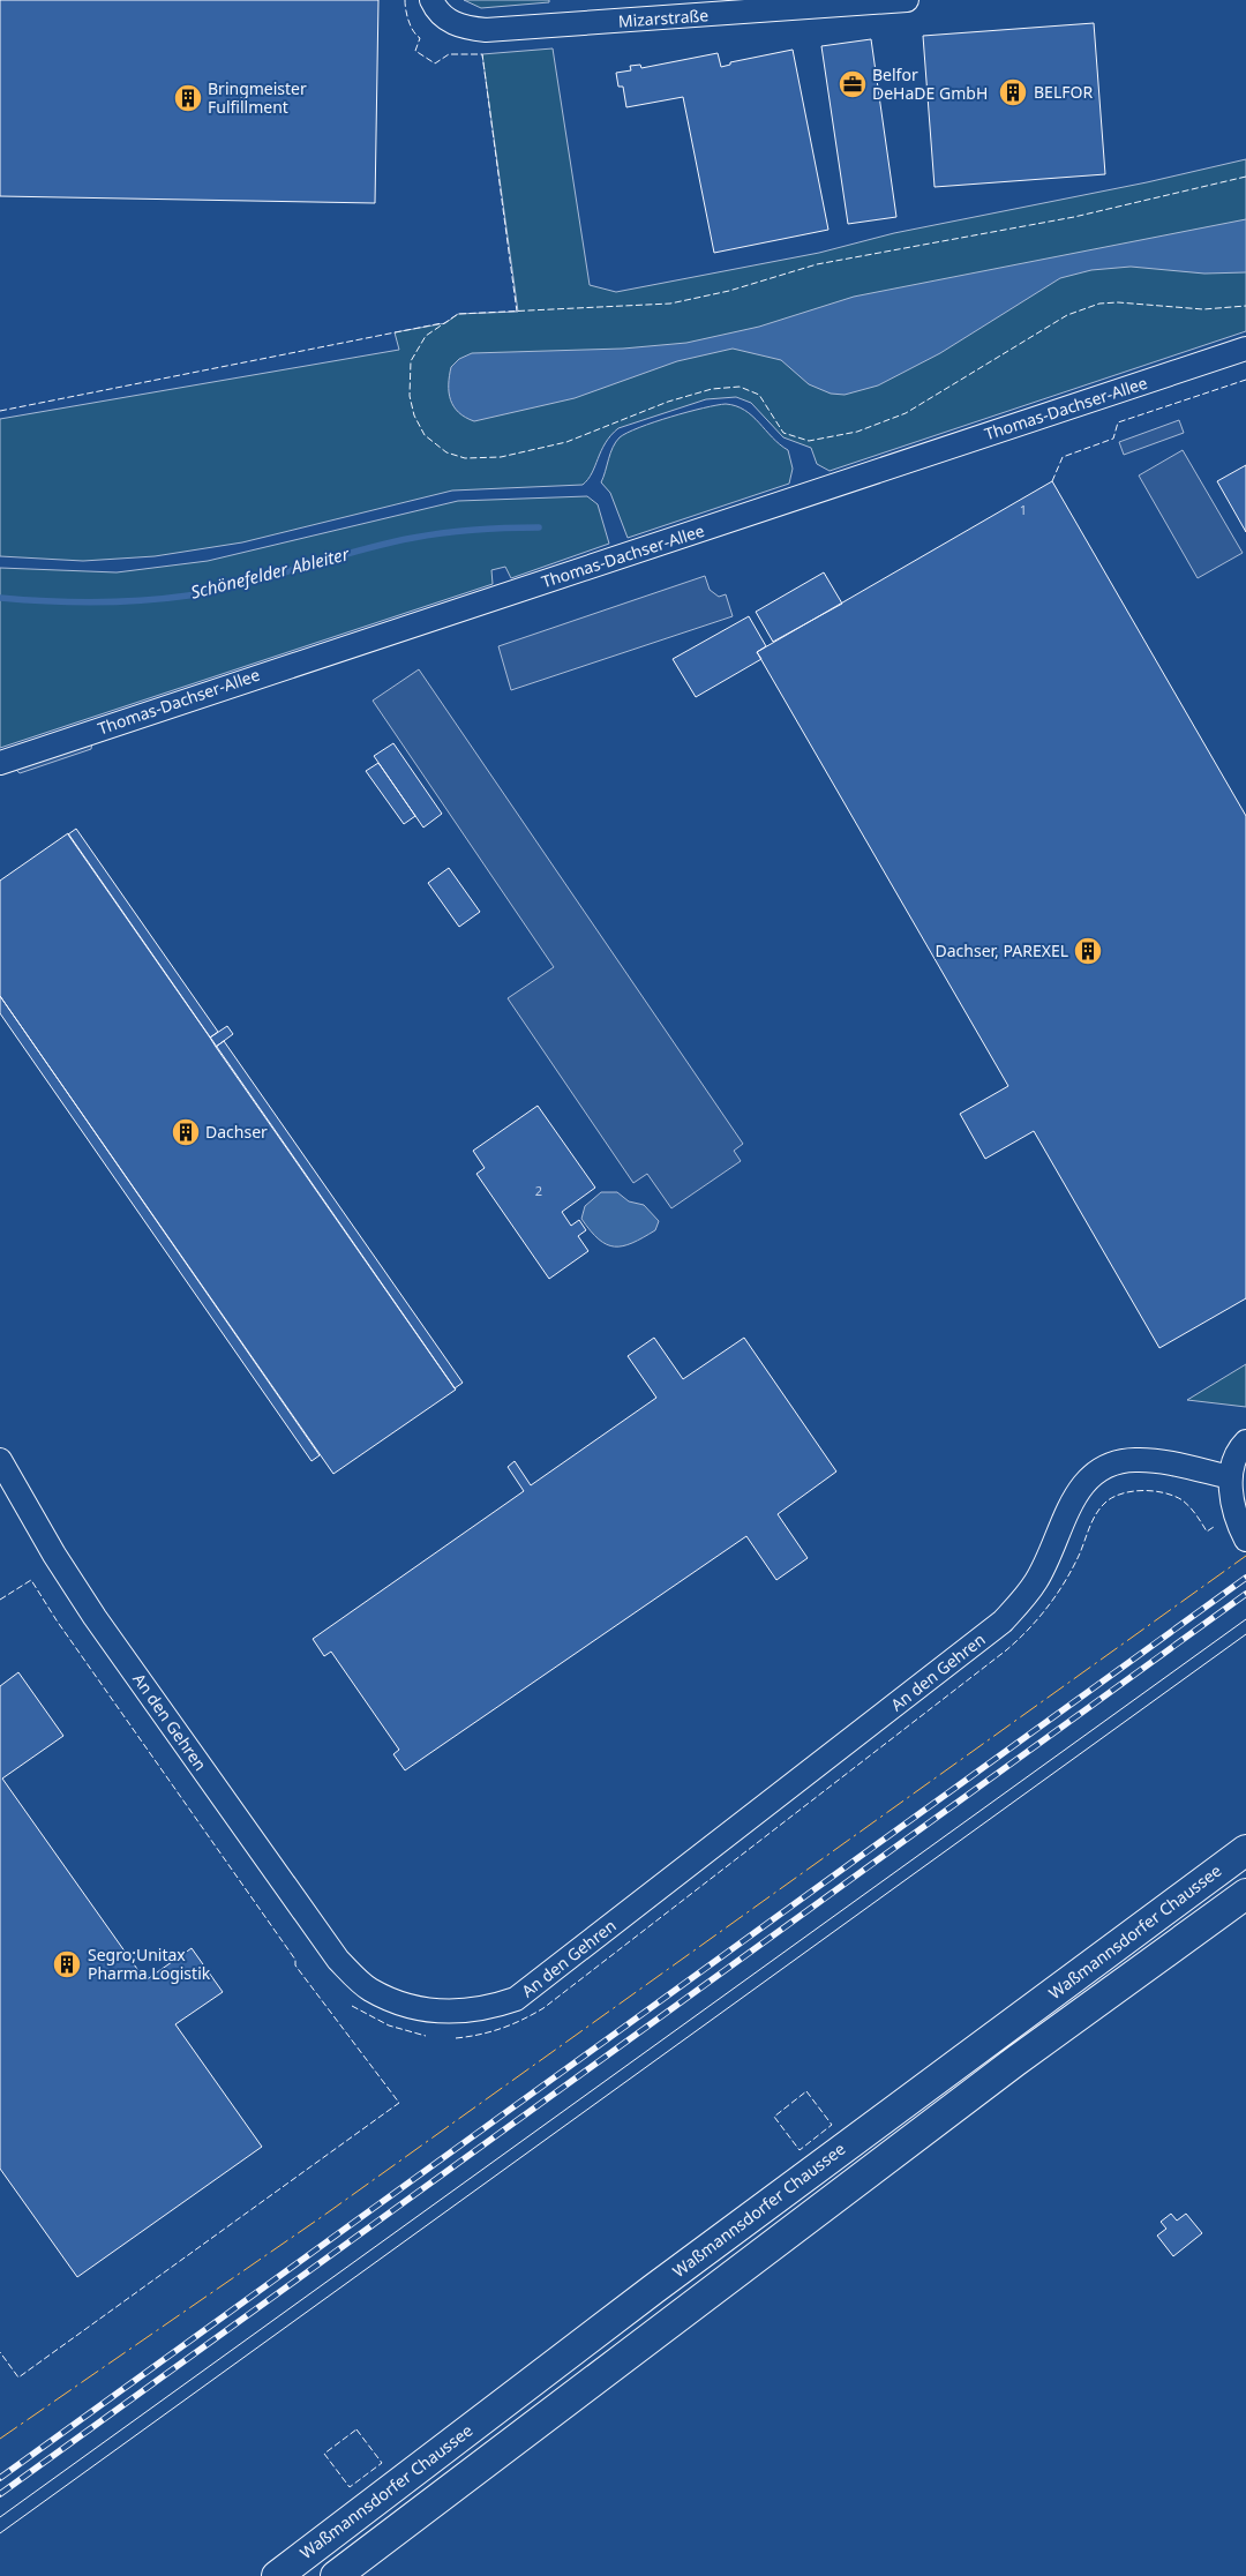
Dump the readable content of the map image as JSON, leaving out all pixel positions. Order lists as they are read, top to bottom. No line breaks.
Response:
{"streets":{"main road":["Waßmannsdorfer Chaussee"],"street":["Mizarstraße","Thomas-Dachser-Allee","An den Gehren"]},"water":["Schönefelder Ableiter"],"places":{"office":["Belfor DeHaDE GmbH"],"building":["BELFOR","Bringmeister Fulfillment","Dachser, PAREXEL","Dachser","Segro;Unitax Pharma Logistik"]},"house_numbers":["1","2"]}
